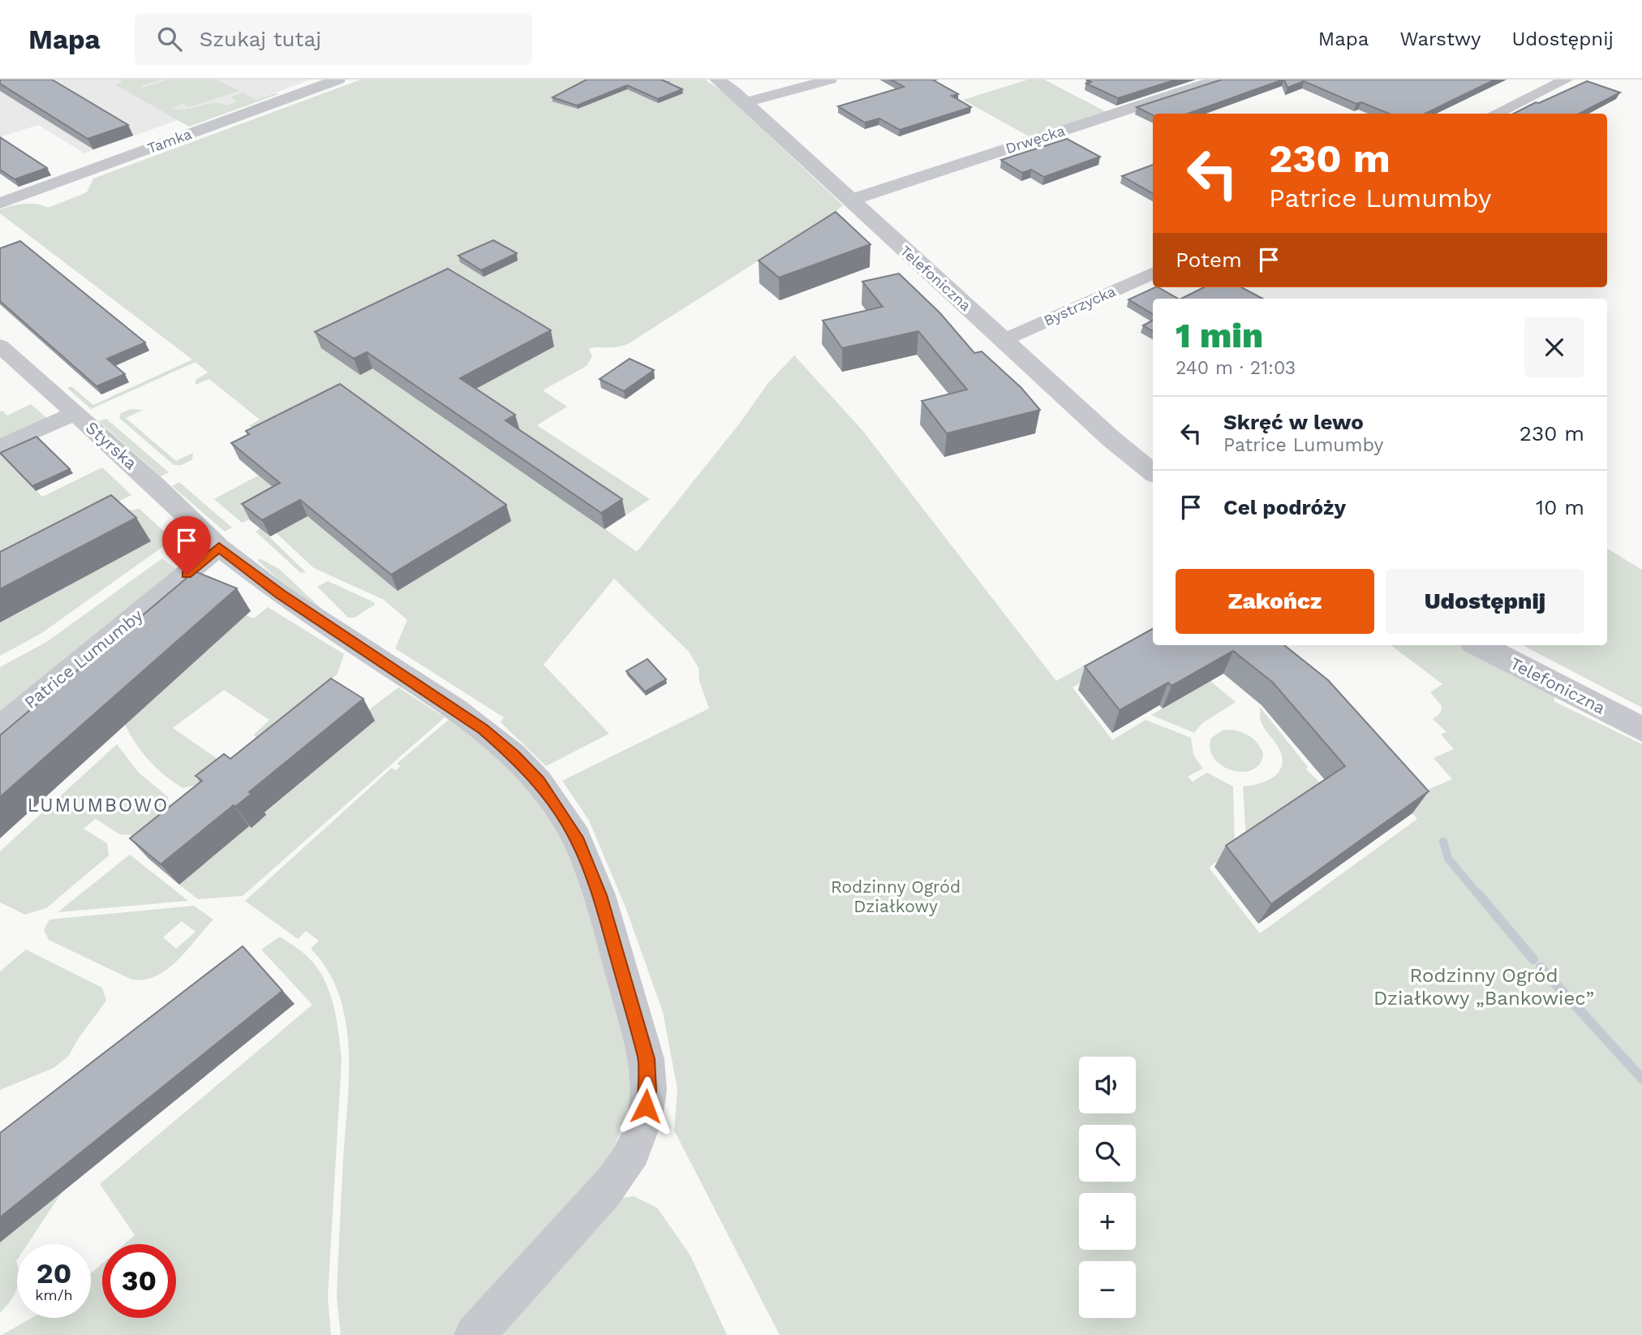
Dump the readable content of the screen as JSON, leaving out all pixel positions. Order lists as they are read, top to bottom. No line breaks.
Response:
{"streets":{"street":["Drwęcka","Tamka","Telefoniczna","Bystrzycka","Styrska","Patrice Lumumby"]},"crossings":[["Drwęcka","Telefoniczna"],["Telefoniczna","Bystrzycka"],["Styrska","Patrice Lumumby"]],"districts":["LUMUMBOWO"],"parks":["Rodzinny Ogród Działkowy","Rodzinny Ogród Działkowy „Bankowiec”"],"page":{"header":"Mapa","search":"Szukaj tutaj","nav":["Mapa","Warstwy","Udostępnij"],"turn":["230 m","Patrice Lumumby"],"then":"Potem","heading":["1 min","240 m · 21:03"],"list":[{"name":"Skręć w lewo","note":"Patrice Lumumby","value":"230 m"},{"name":"Cel podróży","value":"10 m"}],"buttons":["Zakończ","Udostępnij"],"map_buttons":["+","−"],"speed":"20 km/h","limit":"30"}}
